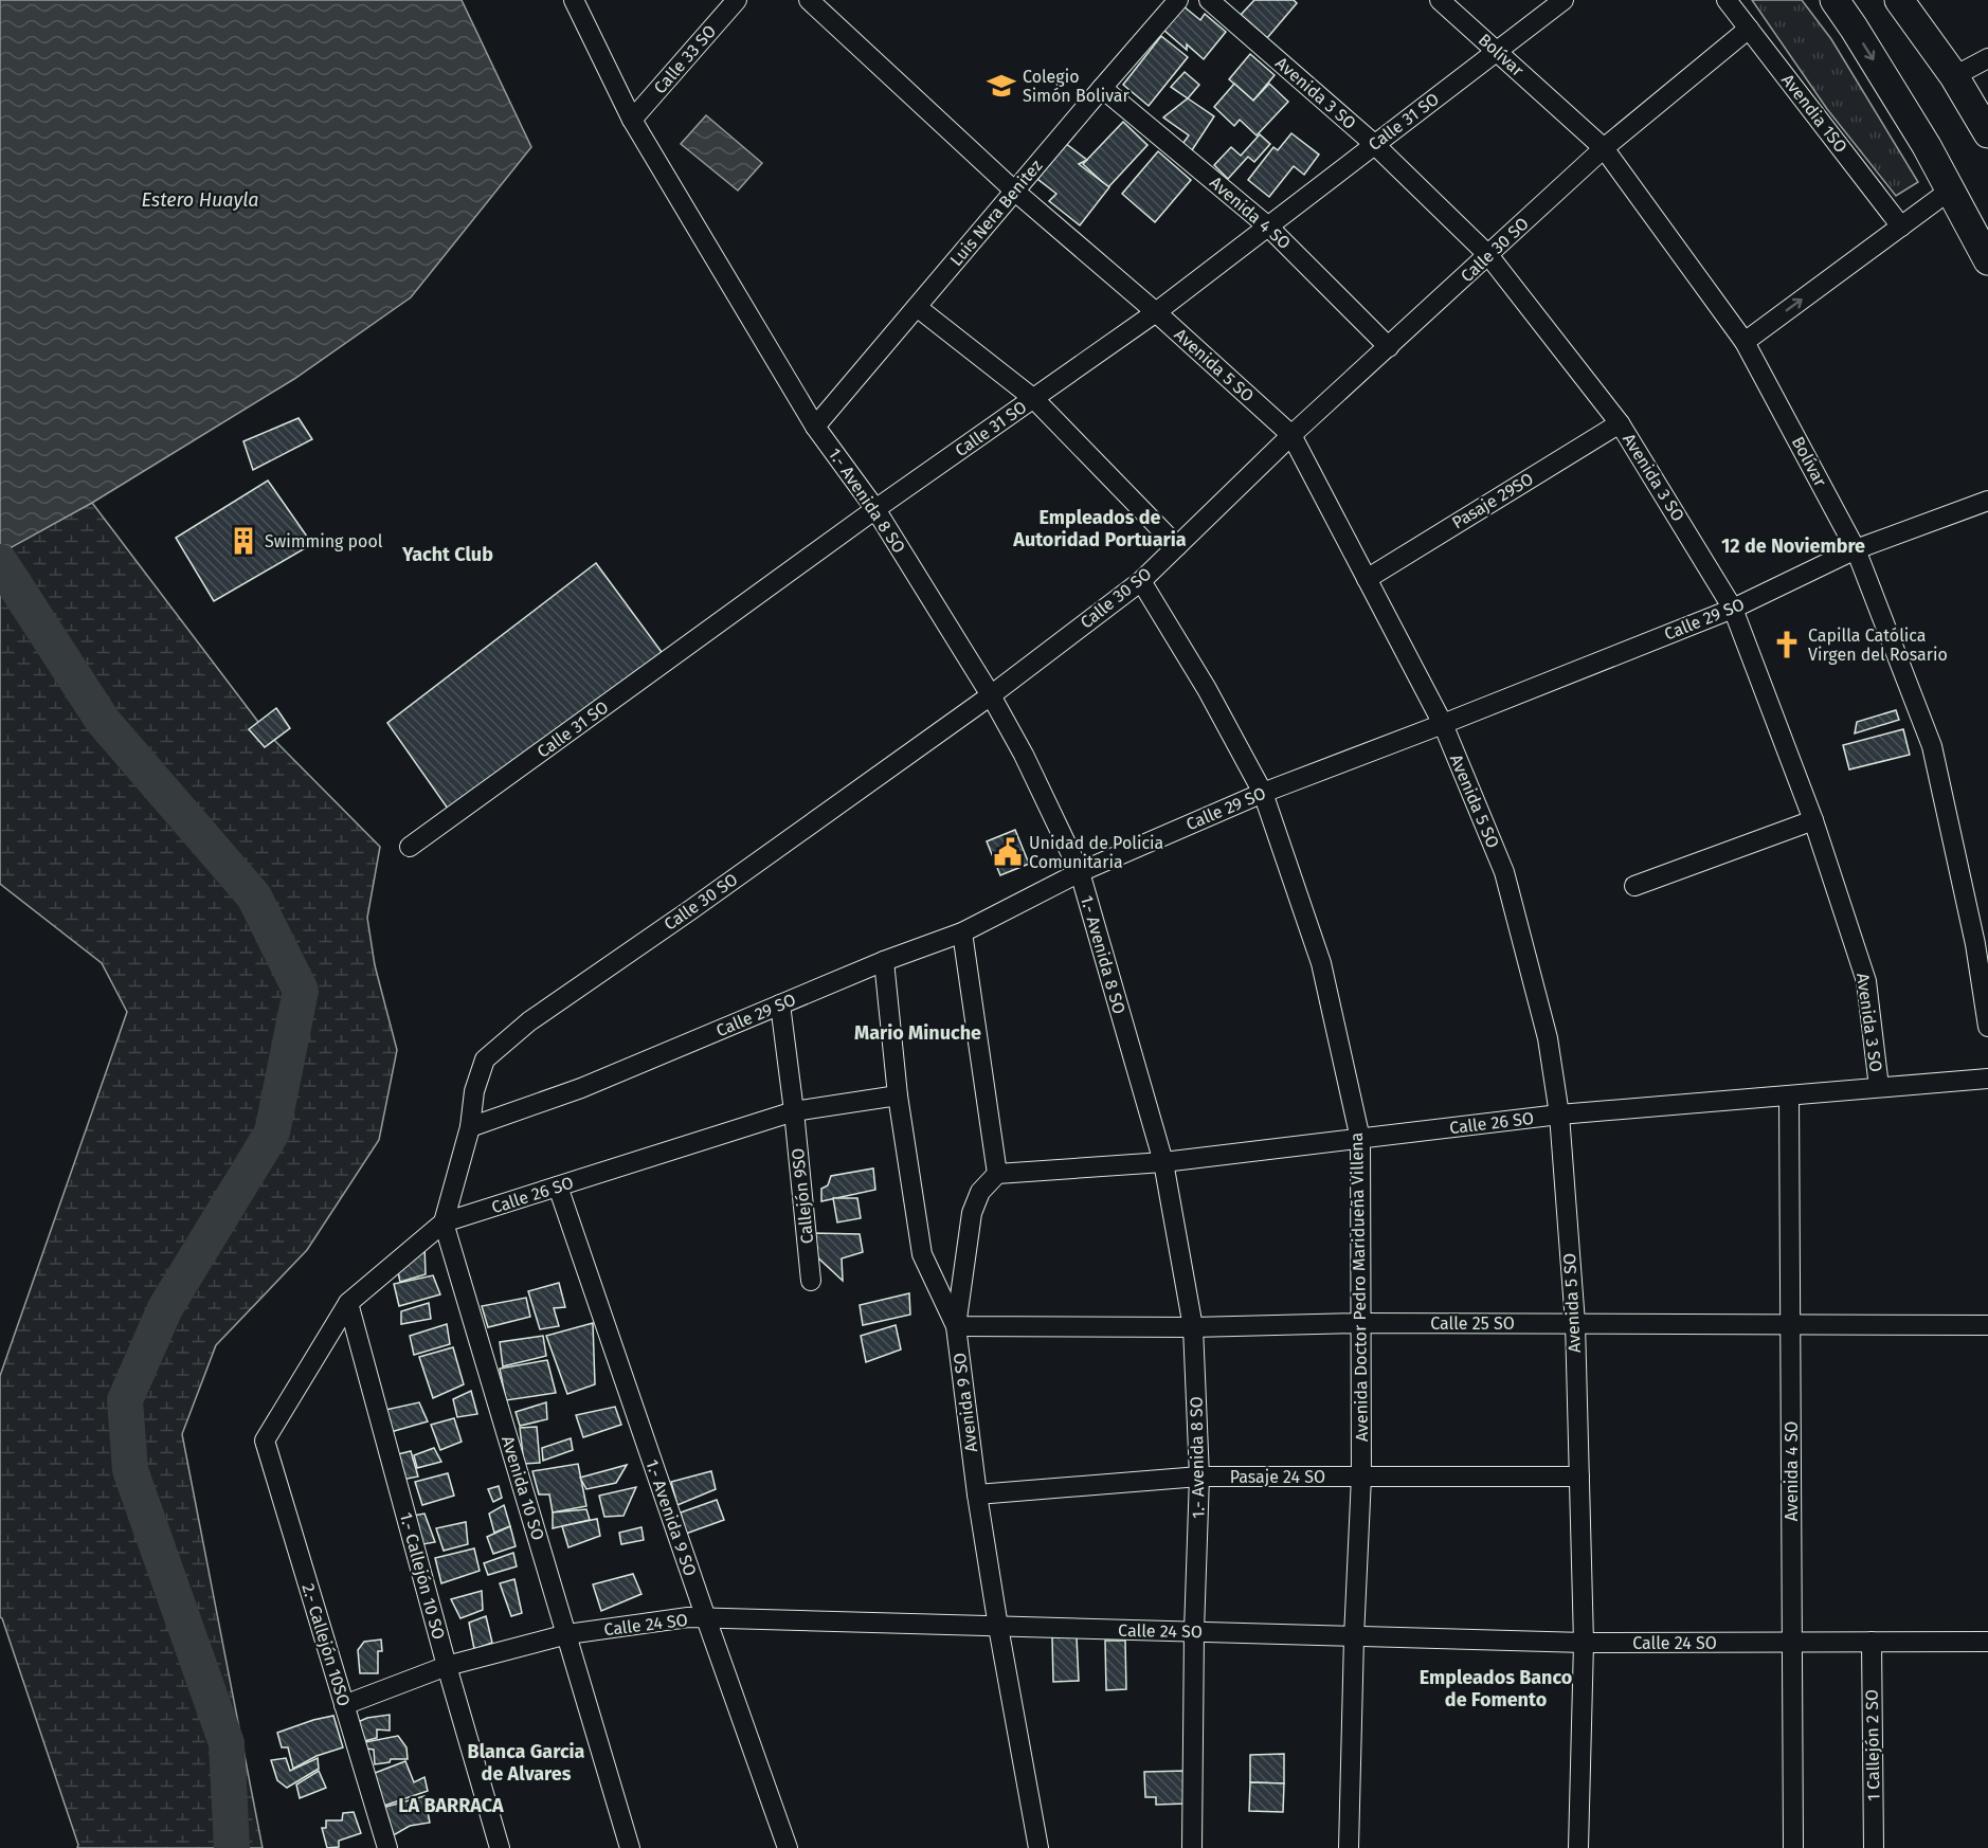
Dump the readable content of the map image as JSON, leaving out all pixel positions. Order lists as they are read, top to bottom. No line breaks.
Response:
{"streets":{"street":["Bolívar","Calle 33 SO","Avenida 3 SO","Avendia 1SO","Calle 31 SO","Luis Nera Benitez","Avenida 4 SO","Calle 30 SO","Avenida 5 SO","1.- Avenida 8 SO","Pasaje 29SO","Calle 29 SO","Calle 26 SO","Callejón 9SO","Avenida Doctor Pedro Maridueña Villena","Calle 25 SO","Avenida 9 SO","Pasaje 24 SO","Avenida 10 SO","1.- Avenida 9 SO","1.- Callejón 10 SO","Calle 24 SO","2.- Callejón 10SO","1 Callejón 2 SO"]},"crossings":[["Bolívar","Calle 31 SO"],["Bolívar","Calle 30 SO"],["Bolívar","Calle 29 SO"],["Calle 33 SO","1.- Avenida 8 SO"],["Avenida 3 SO","Calle 31 SO"],["Avenida 3 SO","Calle 30 SO"],["Avenida 3 SO","Pasaje 29SO"],["Avenida 3 SO","Calle 29 SO"],["Avenida 3 SO","Calle 26 SO"],["Avendia 1SO","Calle 30 SO"],["Calle 31 SO","Avenida 4 SO"],["Calle 31 SO","Avenida 5 SO"],["Calle 31 SO","1.- Avenida 8 SO"],["Luis Nera Benitez","Avenida 4 SO"],["Luis Nera Benitez","Avenida 5 SO"],["Luis Nera Benitez","1.- Avenida 8 SO"],["Avenida 4 SO","Calle 30 SO"],["Avenida 4 SO","Calle 26 SO"],["Avenida 4 SO","Calle 25 SO"],["Avenida 4 SO","Calle 24 SO"],["Calle 30 SO","Avenida 5 SO"],["Calle 30 SO","1.- Avenida 8 SO"],["Calle 30 SO","Calle 29 SO"],["Calle 30 SO","Avenida Doctor Pedro Maridueña Villena"],["Avenida 5 SO","Pasaje 29SO"],["Avenida 5 SO","Calle 29 SO"],["Avenida 5 SO","Calle 26 SO"],["Avenida 5 SO","Calle 25 SO"],["Avenida 5 SO","Pasaje 24 SO"],["Avenida 5 SO","Calle 24 SO"],["1.- Avenida 8 SO","Calle 29 SO"],["1.- Avenida 8 SO","Calle 26 SO"],["1.- Avenida 8 SO","Calle 25 SO"],["1.- Avenida 8 SO","Pasaje 24 SO"],["1.- Avenida 8 SO","Calle 24 SO"],["Calle 29 SO","Callejón 9SO"],["Calle 29 SO","Avenida Doctor Pedro Maridueña Villena"],["Calle 29 SO","Avenida 9 SO"],["Calle 26 SO","Callejón 9SO"],["Calle 26 SO","Avenida Doctor Pedro Maridueña Villena"],["Calle 26 SO","Avenida 9 SO"],["Calle 26 SO","Avenida 10 SO"],["Calle 26 SO","1.- Avenida 9 SO"],["Calle 26 SO","1.- Callejón 10 SO"],["Calle 26 SO","2.- Callejón 10SO"],["Avenida Doctor Pedro Maridueña Villena","Calle 25 SO"],["Avenida Doctor Pedro Maridueña Villena","Pasaje 24 SO"],["Avenida Doctor Pedro Maridueña Villena","Calle 24 SO"],["Calle 25 SO","Avenida 9 SO"],["Avenida 9 SO","Pasaje 24 SO"],["Avenida 9 SO","Calle 24 SO"],["Avenida 10 SO","Calle 24 SO"],["1.- Avenida 9 SO","Calle 24 SO"],["1.- Callejón 10 SO","Calle 24 SO"],["Calle 24 SO","2.- Callejón 10SO"],["Calle 24 SO","1 Callejón 2 SO"]],"districts":["Empleados de Autoridad Portuaria","12 de Noviembre","Yacht Club","Mario Minuche","Empleados Banco de Fomento","Blanca Garcia de Alvares","LA BARRACA"],"water":["Estero Huayla"],"places":{"school or university":["Colegio Simón Bolivar"],"building":["Swimming pool"],"church":["Capilla Católica Virgen del Rosario"],"public building":["Unidad de Policia Comunitaria"]}}
